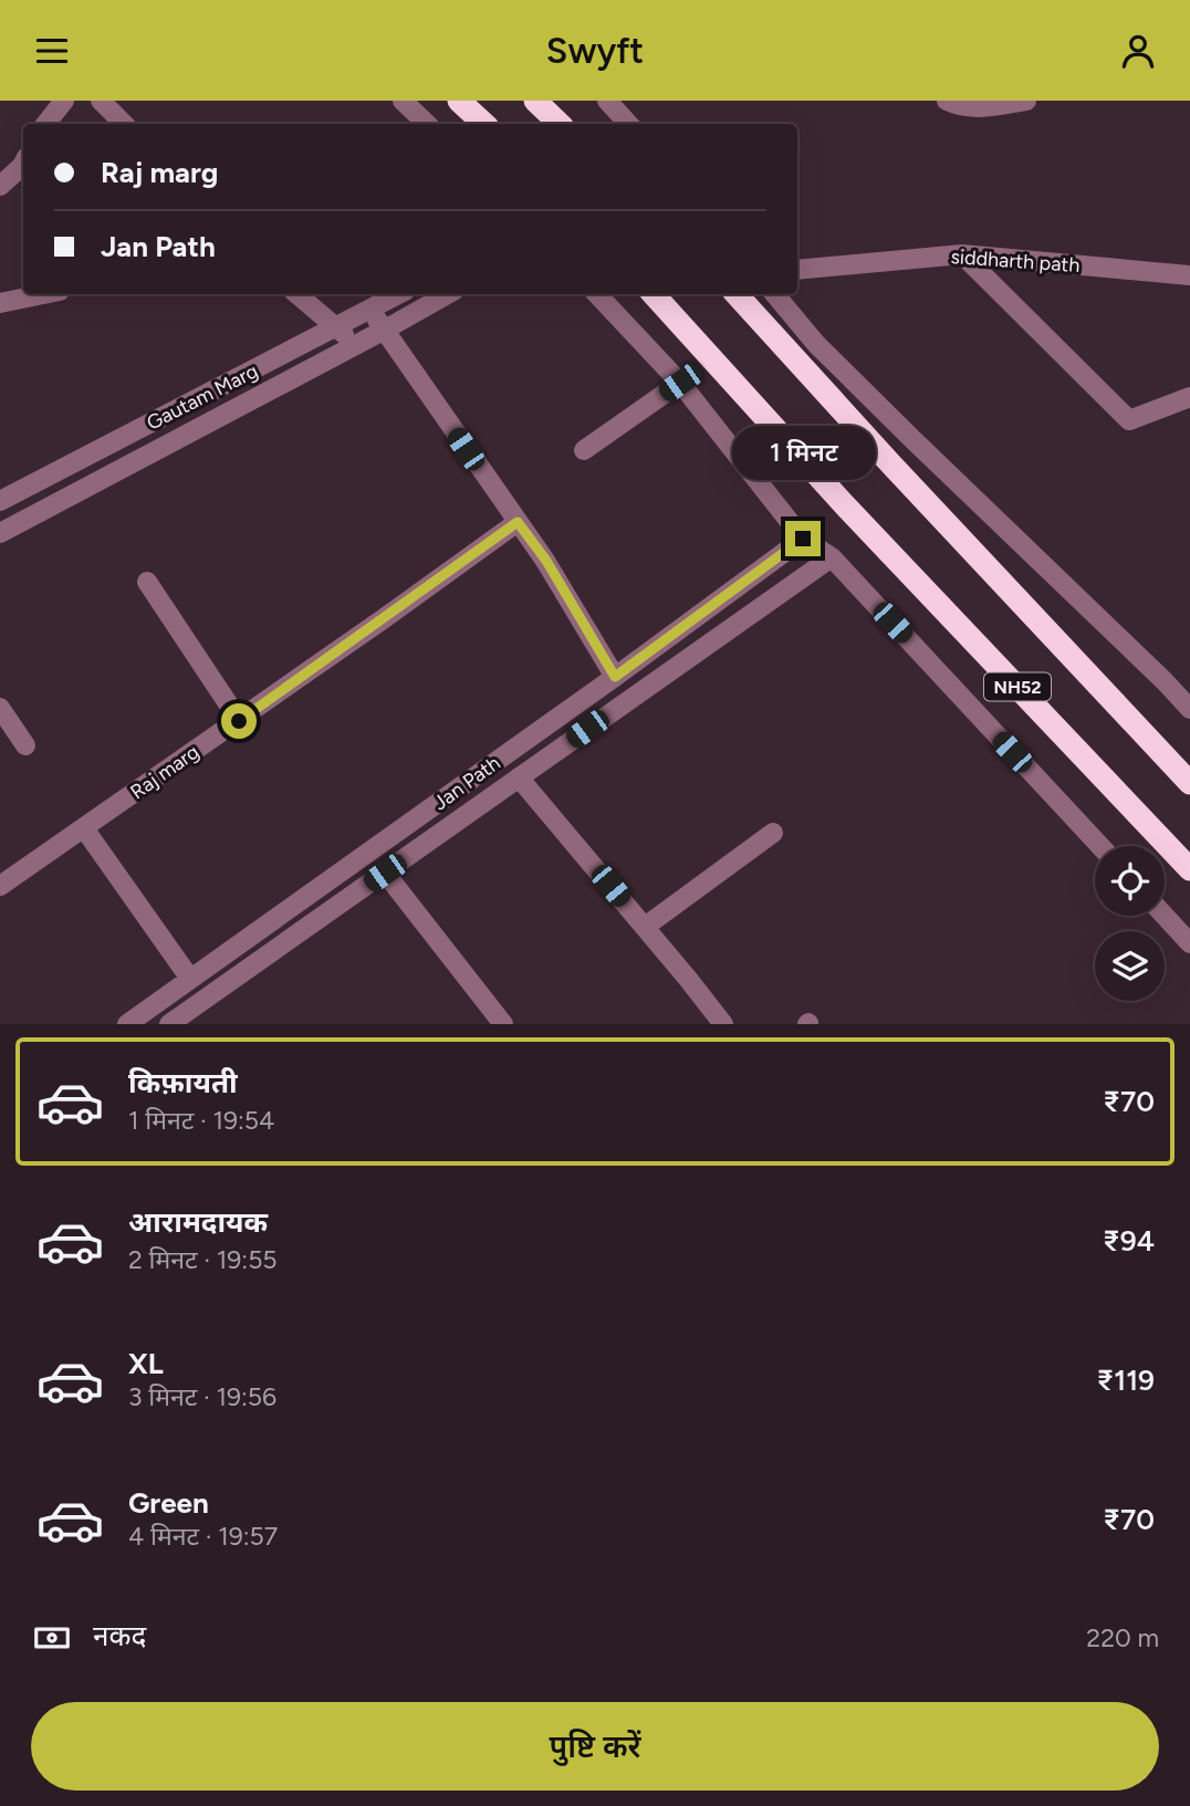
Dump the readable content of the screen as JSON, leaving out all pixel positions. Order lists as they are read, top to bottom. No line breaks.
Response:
{"streets":{"highway":["NH52"],"street":["siddharth path","Gautam Marg","Raj marg","Jan Path"]},"page":{"header":"Swyft","banner":["Raj marg","Jan Path"],"bubble":"1 मिनट","list":[{"name":"किफ़ायती","note":"1 मिनट · 19:54","value":"₹70"},{"name":"आरामदायक","note":"2 मिनट · 19:55","value":"₹94"},{"name":"XL","note":"3 मिनट · 19:56","value":"₹119"},{"name":"Green","note":"4 मिनट · 19:57","value":"₹70"}],"pay":["नकद","220 m"],"buttons":"पुष्टि करें"}}
